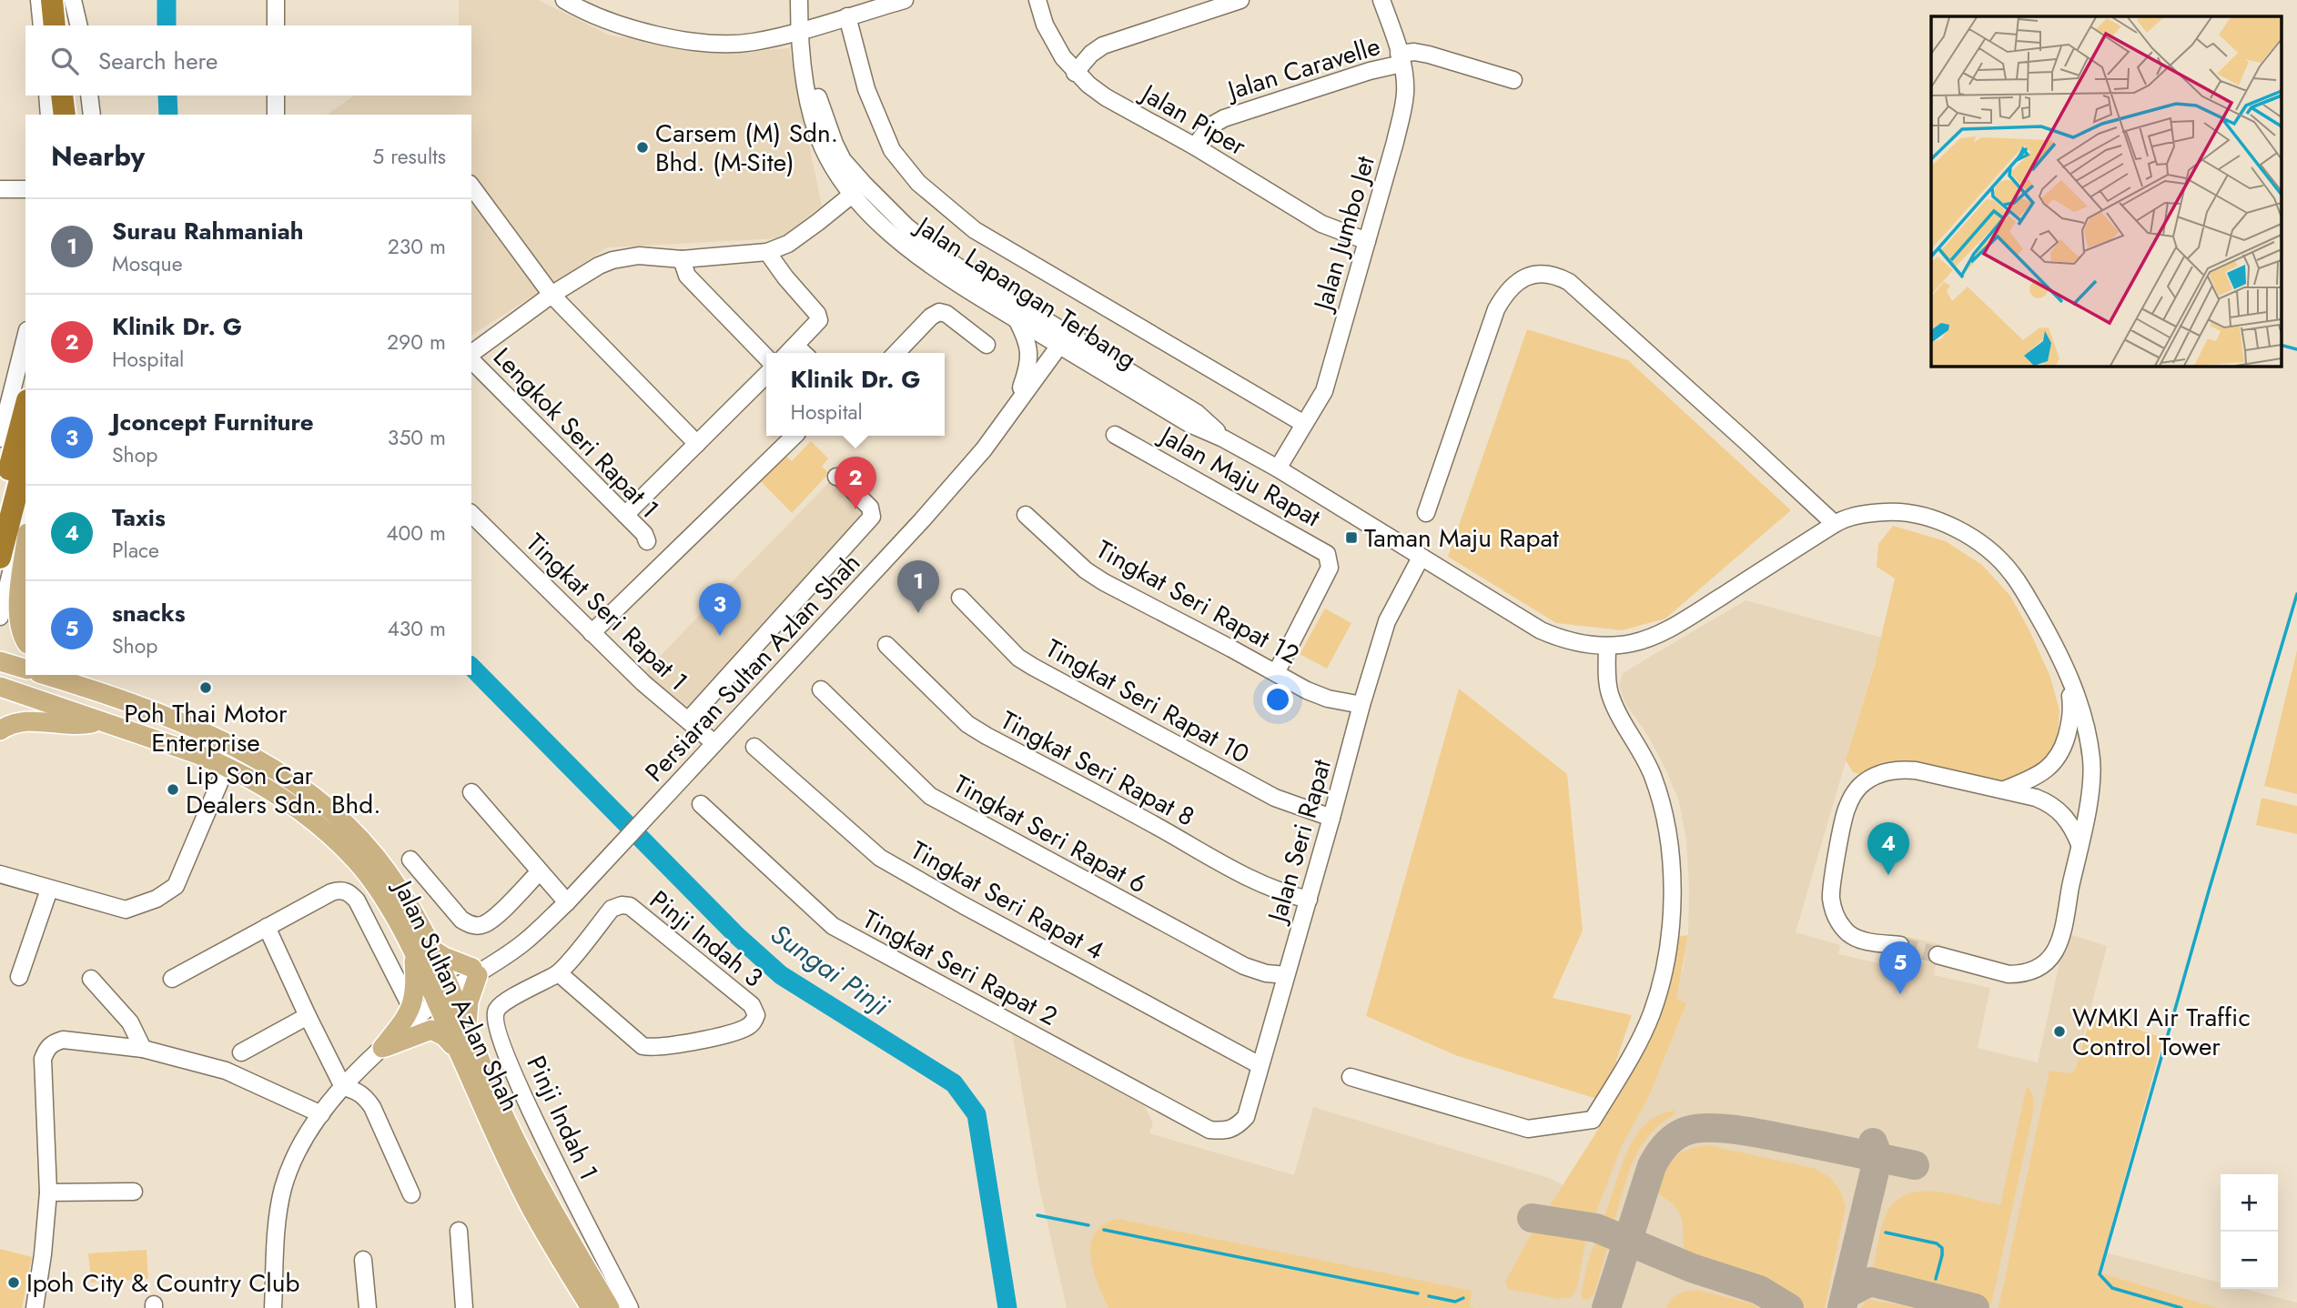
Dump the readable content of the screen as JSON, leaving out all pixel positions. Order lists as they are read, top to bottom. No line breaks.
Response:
{"streets":{"main road":["Jalan Sultan Azlan Shah"],"street":["Jalan Caravelle","Jalan Piper","Jalan Jumbo Jet","Jalan Lapangan Terbang","Lengkok Seri Rapat 1","Jalan Maju Rapat","Tingkat Seri Rapat 12","Tingkat Seri Rapat 1","Persiaran Sultan Azlan Shah","Tingkat Seri Rapat 10","Tingkat Seri Rapat 8","Tingkat Seri Rapat 6","Jalan Seri Rapat","Tingkat Seri Rapat 4","Pinji Indah 3","Tingkat Seri Rapat 2","Pinji Indah 1"]},"crossings":[["Jalan Caravelle","Jalan Piper"],["Jalan Caravelle","Jalan Jumbo Jet"],["Jalan Piper","Jalan Jumbo Jet"],["Jalan Jumbo Jet","Jalan Lapangan Terbang"],["Jalan Lapangan Terbang","Persiaran Sultan Azlan Shah"],["Jalan Lapangan Terbang","Jalan Seri Rapat"],["Jalan Maju Rapat","Tingkat Seri Rapat 12"],["Tingkat Seri Rapat 12","Jalan Seri Rapat"],["Tingkat Seri Rapat 1","Persiaran Sultan Azlan Shah"],["Persiaran Sultan Azlan Shah","Jalan Sultan Azlan Shah"],["Tingkat Seri Rapat 10","Jalan Seri Rapat"],["Tingkat Seri Rapat 8","Jalan Seri Rapat"],["Tingkat Seri Rapat 6","Jalan Seri Rapat"],["Jalan Seri Rapat","Tingkat Seri Rapat 4"],["Jalan Seri Rapat","Tingkat Seri Rapat 2"],["Pinji Indah 3","Pinji Indah 1"]],"water":["Sungai Pinji"],"places":{"other":["Carsem (M) Sdn. Bhd. (M-Site)","Poh Thai Motor Enterprise","Lip Son Car Dealers Sdn. Bhd.","WMKI Air Traffic Control Tower","Ipoh City & Country Club"],"transit":["Taman Maju Rapat"]},"page":{"search":"Search here","heading":["Nearby","5 results"],"list":[{"mark":"1","name":"Surau Rahmaniah","note":"Mosque","value":"230 m"},{"mark":"2","name":"Klinik Dr. G","note":"Hospital","value":"290 m"},{"mark":"3","name":"Jconcept Furniture","note":"Shop","value":"350 m"},{"mark":"4","name":"Taxis","note":"Place","value":"400 m"},{"mark":"5","name":"snacks","note":"Shop","value":"430 m"}],"popup":["Klinik Dr. G","Hospital"],"pins":["2","1","3","4","5"],"map_buttons":["+","−"]}}
